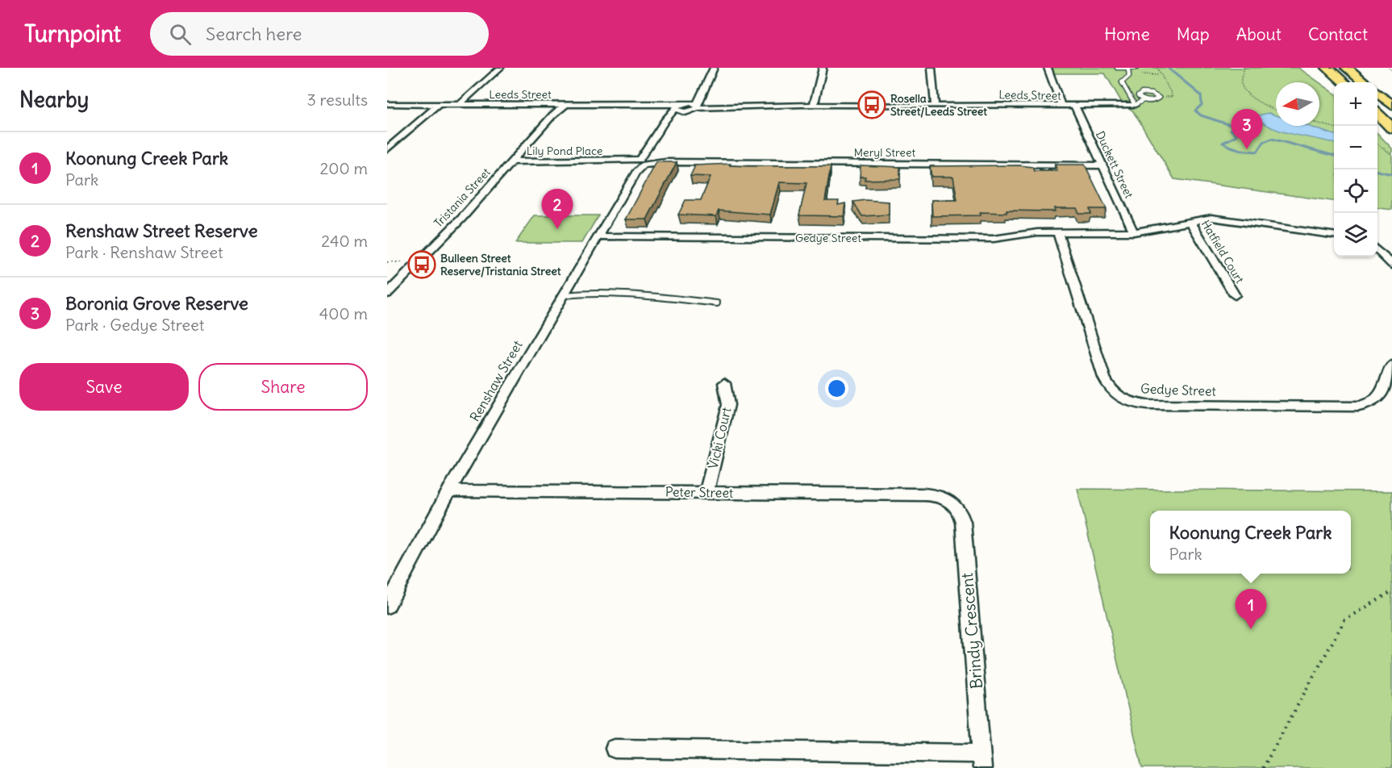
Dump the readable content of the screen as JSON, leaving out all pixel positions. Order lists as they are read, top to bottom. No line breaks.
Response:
{"streets":{"street":["Leeds Street","Lily Pond Place","Meryl Street","Duckett Street","Tristania Street","Gedye Street","Hatfield Court","Renshaw Street","Vicki Court","Peter Street","Brindy Crescent"]},"crossings":[["Leeds Street","Duckett Street"],["Leeds Street","Tristania Street"],["Leeds Street","Renshaw Street"],["Lily Pond Place","Meryl Street"],["Lily Pond Place","Tristania Street"],["Lily Pond Place","Renshaw Street"],["Meryl Street","Duckett Street"],["Meryl Street","Renshaw Street"],["Duckett Street","Gedye Street"],["Gedye Street","Hatfield Court"],["Gedye Street","Renshaw Street"],["Renshaw Street","Peter Street"],["Vicki Court","Peter Street"],["Peter Street","Brindy Crescent"]],"places":{"bus stop":["Rosella Street/Leeds Street","Bulleen Street Reserve/Tristania Street"]},"north":"left","page":{"header":"Turnpoint","search":"Search here","nav":["Home","Map","About","Contact"],"heading":["Nearby","3 results"],"map_buttons":["+","−"],"pins":["3","2","1"],"list":[{"mark":"1","name":"Koonung Creek Park","note":"Park","value":"200 m"},{"mark":"2","name":"Renshaw Street Reserve","note":"Park · Renshaw Street","value":"240 m"},{"mark":"3","name":"Boronia Grove Reserve","note":"Park · Gedye Street","value":"400 m"}],"buttons":["Save","Share"],"popup":["Koonung Creek Park","Park"]}}
